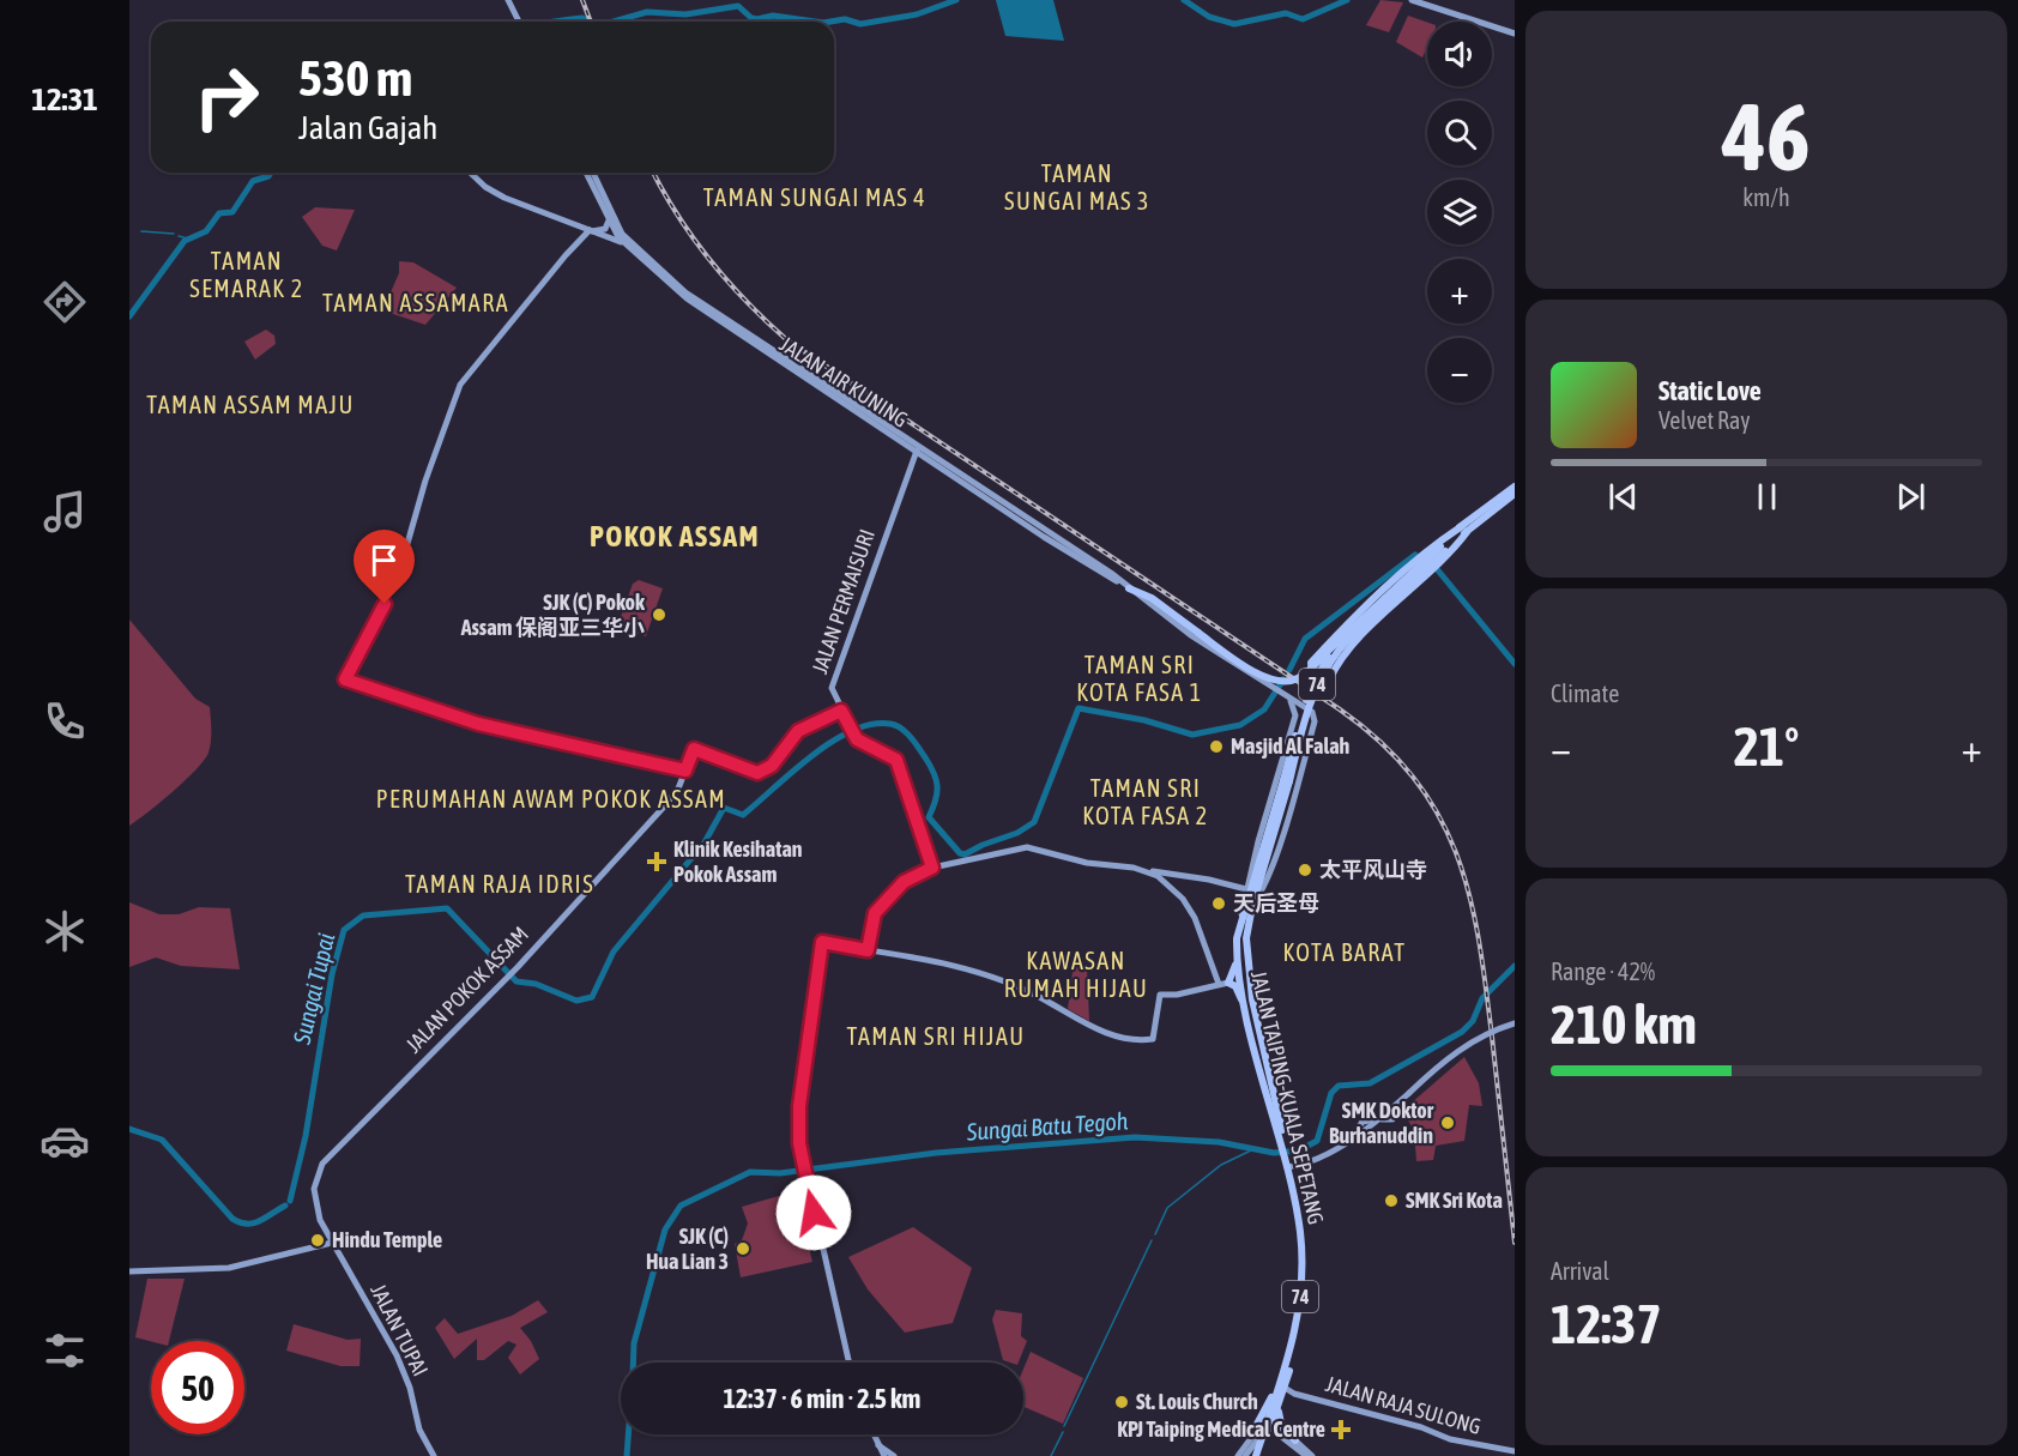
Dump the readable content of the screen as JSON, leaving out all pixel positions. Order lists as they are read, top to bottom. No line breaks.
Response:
{"streets":{"main road":["74","JALAN TAIPING-KUALA SEPETANG"],"street":["JALAN AIR KUNING","JALAN PERMAISURI","JALAN POKOK ASSAM","JALAN TUPAI","JALAN RAJA SULONG"]},"crossings":[["JALAN AIR KUNING","JALAN PERMAISURI"],["JALAN PERMAISURI","JALAN POKOK ASSAM"],["74","JALAN TAIPING-KUALA SEPETANG"],["JALAN POKOK ASSAM","JALAN TUPAI"],["JALAN TAIPING-KUALA SEPETANG","JALAN RAJA SULONG"]],"districts":["TAMAN SUNGAI MAS 3","TAMAN SUNGAI MAS 4","TAMAN SEMARAK 2","TAMAN ASSAMARA","TAMAN ASSAM MAJU","POKOK ASSAM","TAMAN SRI KOTA FASA 1","TAMAN SRI KOTA FASA 2","PERUMAHAN AWAM POKOK ASSAM","TAMAN RAJA IDRIS","KOTA BARAT","KAWASAN RUMAH HIJAU","TAMAN SRI HIJAU"],"water":["Sungai Tupai","Sungai Batu Tegoh"],"places":{"other":["SJK (C) Pokok Assam 保阁亚三华小","Masjid Al Falah","太平风山寺","天后圣母","SMK Doktor Burhanuddin","SMK Sri Kota","Hindu Temple","SJK (C) Hua Lian 3","St. Louis Church"],"health":["Klinik Kesihatan Pokok Assam","KPJ Taiping Medical Centre"]},"page":{"tabs":"12:31","tile":[["46","km/h"],"Climate",["Range · 42%","210 km"],["Arrival","12:37"]],"map_buttons":["+","−"],"turn":["530 m","Jalan Gajah"],"song":["Static Love","Velvet Ray"],"heat":["−","21°","+"],"limit":"50","trip":"12:37 · 6 min · 2.5 km"}}
